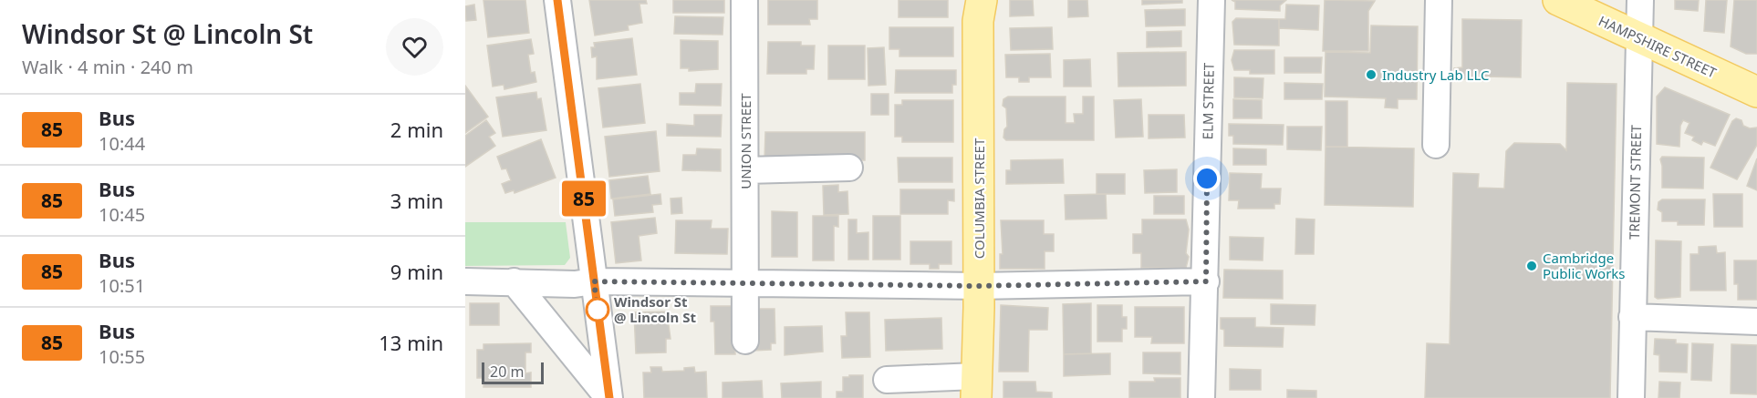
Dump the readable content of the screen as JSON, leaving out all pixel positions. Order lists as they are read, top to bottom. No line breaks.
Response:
{"streets":{"main road":["HAMPSHIRE STREET","COLUMBIA STREET"],"street":["ELM STREET","UNION STREET","TREMONT STREET"]},"crossings":[["HAMPSHIRE STREET","TREMONT STREET"]],"places":["Industry Lab LLC","Cambridge Public Works","Windsor St @ Lincoln St"],"lines":["bus line 85"],"scale_bar":"20 m","page":{"heading":["Windsor St @ Lincoln St","Walk · 4 min · 240 m"],"on_map":"85","list":[{"mark":"85","name":"Bus","note":"10:44","value":"2 min"},{"mark":"85","name":"Bus","note":"10:45","value":"3 min"},{"mark":"85","name":"Bus","note":"10:51","value":"9 min"},{"mark":"85","name":"Bus","note":"10:55","value":"13 min"}],"scale":"20 m"}}
